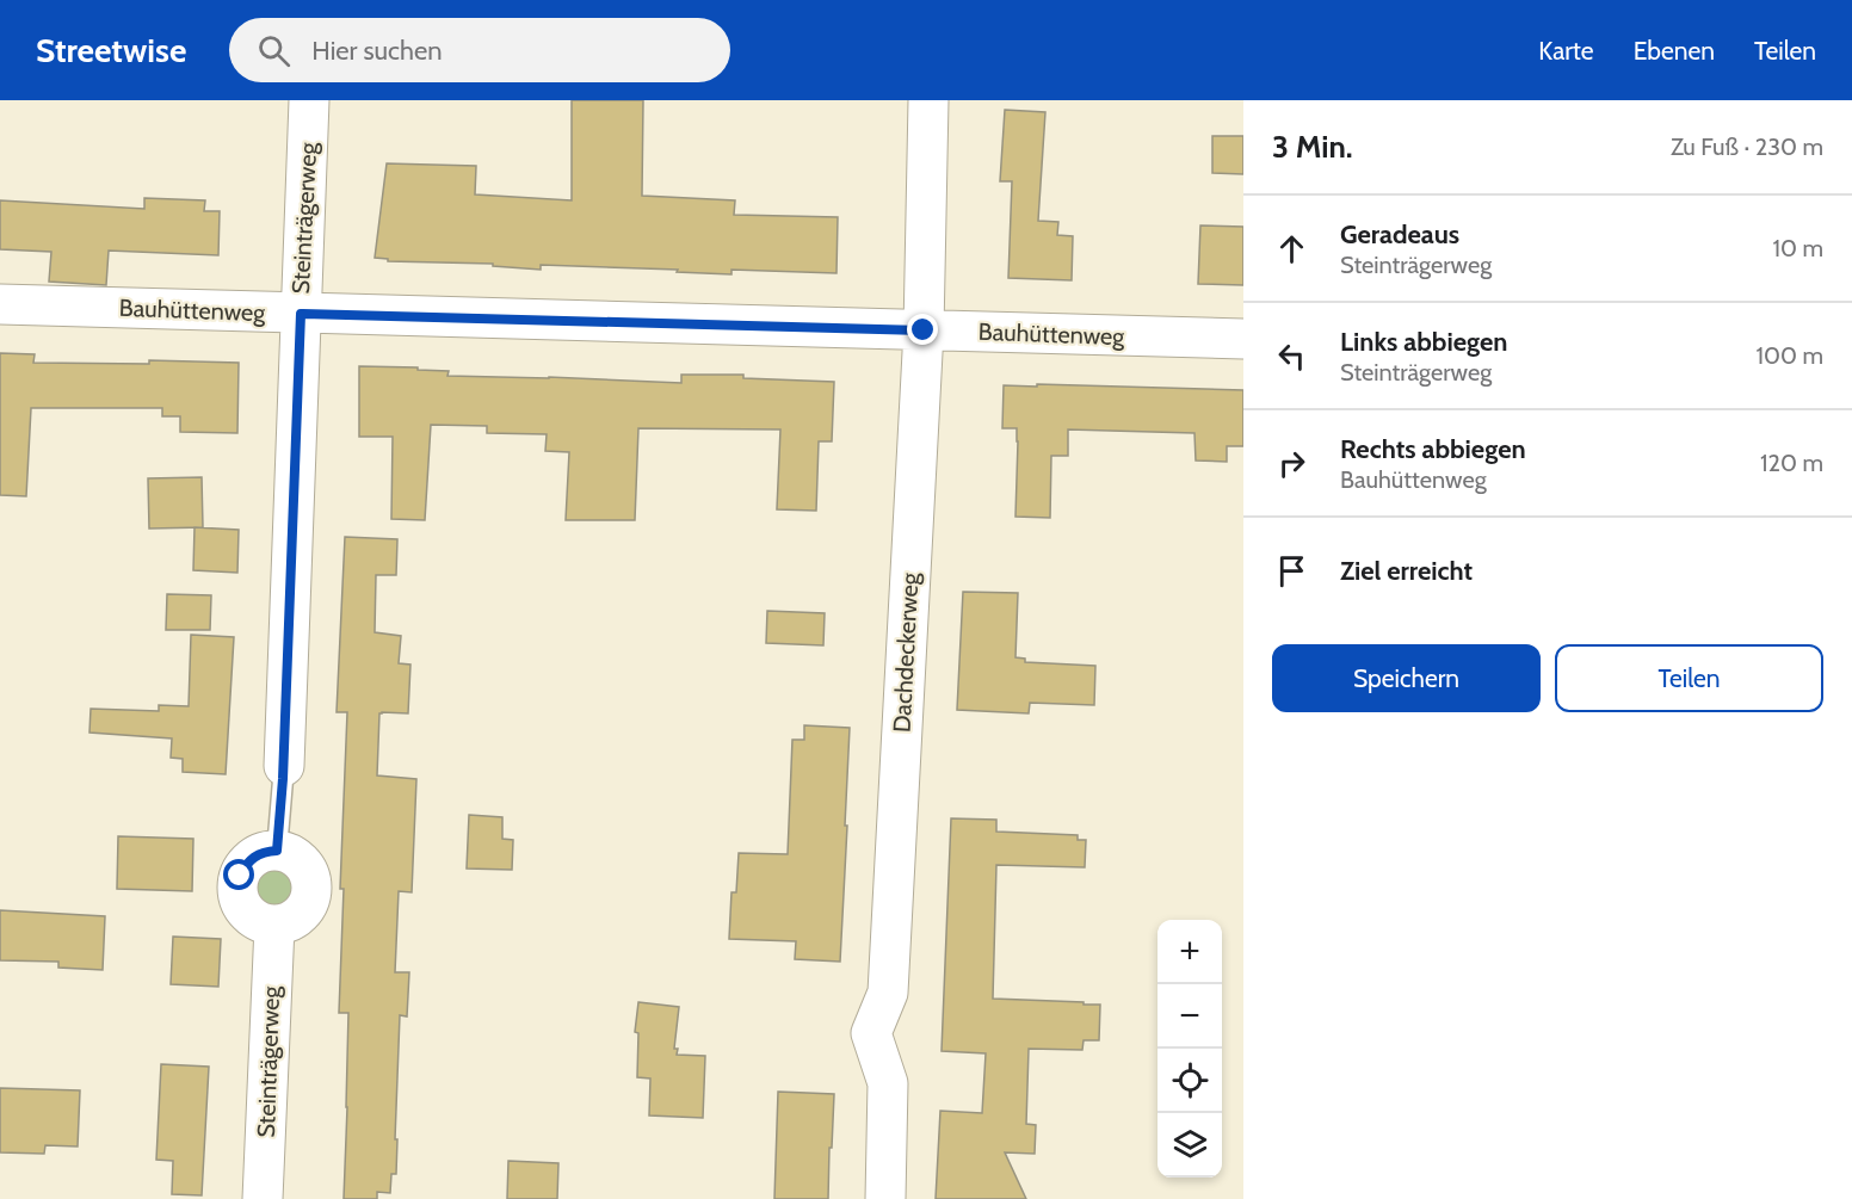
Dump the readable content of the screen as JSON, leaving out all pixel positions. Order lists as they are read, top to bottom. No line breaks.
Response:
{"streets":{"street":["Steinträgerweg","Bauhüttenweg","Dachdeckerweg"]},"crossings":[["Steinträgerweg","Bauhüttenweg"],["Bauhüttenweg","Dachdeckerweg"]],"page":{"header":"Streetwise","search":"Hier suchen","nav":["Karte","Ebenen","Teilen"],"heading":["3 Min.","Zu Fuß · 230 m"],"list":[["Geradeaus","Steinträgerweg","10 m"],["Links abbiegen","Steinträgerweg","100 m"],["Rechts abbiegen","Bauhüttenweg","120 m"],"Ziel erreicht"],"buttons":["Speichern","Teilen"],"map_buttons":["+","−"]}}
